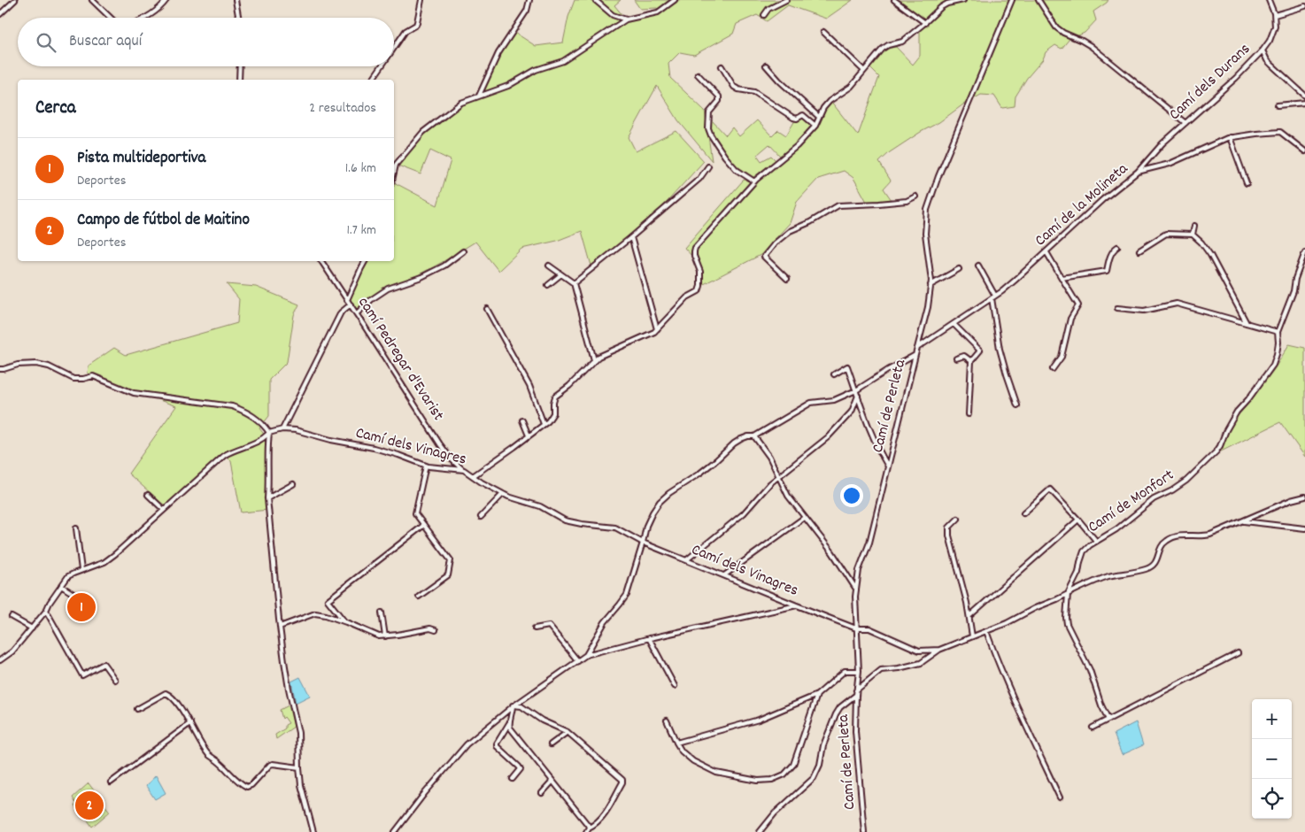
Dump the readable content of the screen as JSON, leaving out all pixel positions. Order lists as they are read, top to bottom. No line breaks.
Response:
{"streets":{"street":["Camí dels Durans","Camí de la Molineta","camí Pedregar d'Evarist","Camí de Perleta","Camí dels Vinagres","Camí de Monfort"]},"crossings":[["Camí dels Durans","Camí de la Molineta"],["Camí de la Molineta","Camí de Perleta"],["camí Pedregar d'Evarist","Camí dels Vinagres"],["Camí de Perleta","Camí dels Vinagres"]],"page":{"search":"Buscar aquí","heading":["Cerca","2 resultados"],"list":[{"mark":"1","name":"Pista multideportiva","note":"Deportes","value":"1.6 km"},{"mark":"2","name":"Campo de fútbol de Maitino","note":"Deportes","value":"1.7 km"}],"pins":["1","2"],"map_buttons":["+","−"]}}
